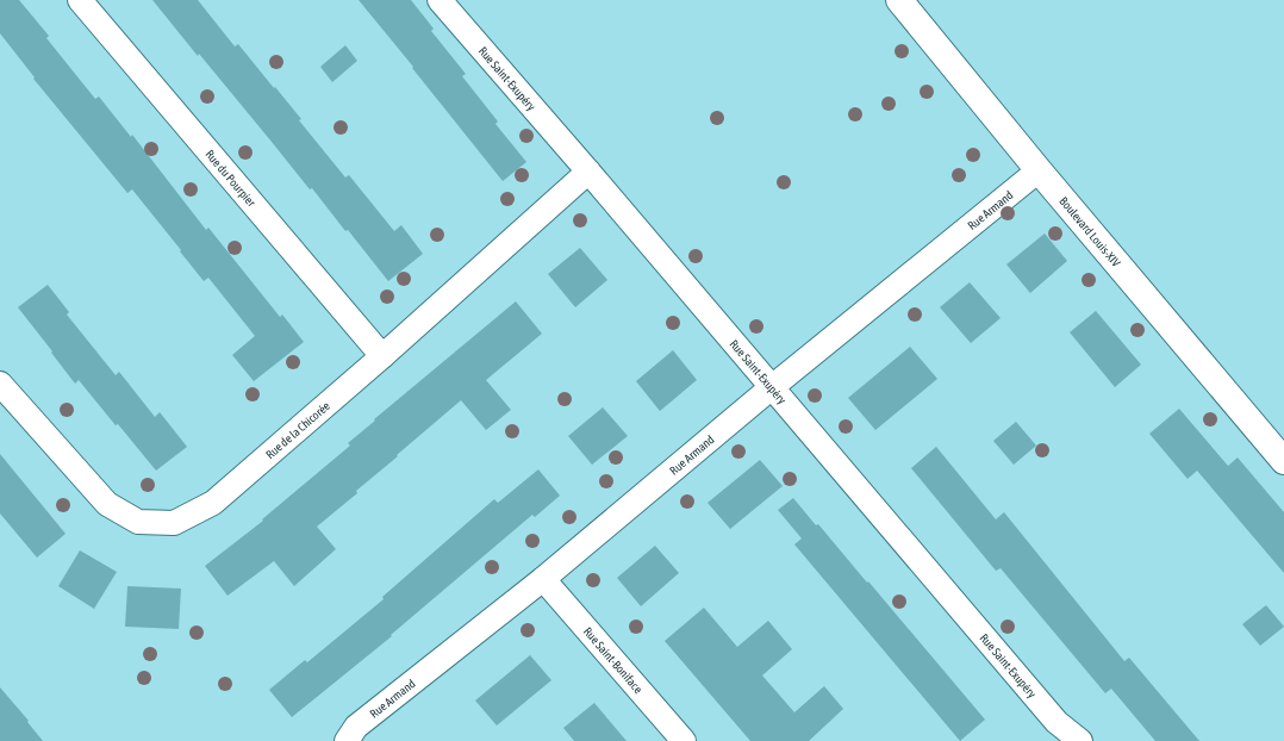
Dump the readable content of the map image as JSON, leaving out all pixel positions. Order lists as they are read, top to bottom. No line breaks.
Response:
{"streets":{"main road":["Boulevard Louis-XIV"],"street":["Rue Saint-Exupéry","Rue du Pourpier","Rue Armand","Rue de la Chicorée","Rue Saint-Boniface"]},"crossings":[["Rue Saint-Exupéry","Rue Armand"],["Rue Saint-Exupéry","Rue de la Chicorée"],["Rue du Pourpier","Rue de la Chicorée"],["Rue Armand","Boulevard Louis-XIV"],["Rue Armand","Rue Saint-Boniface"]]}
